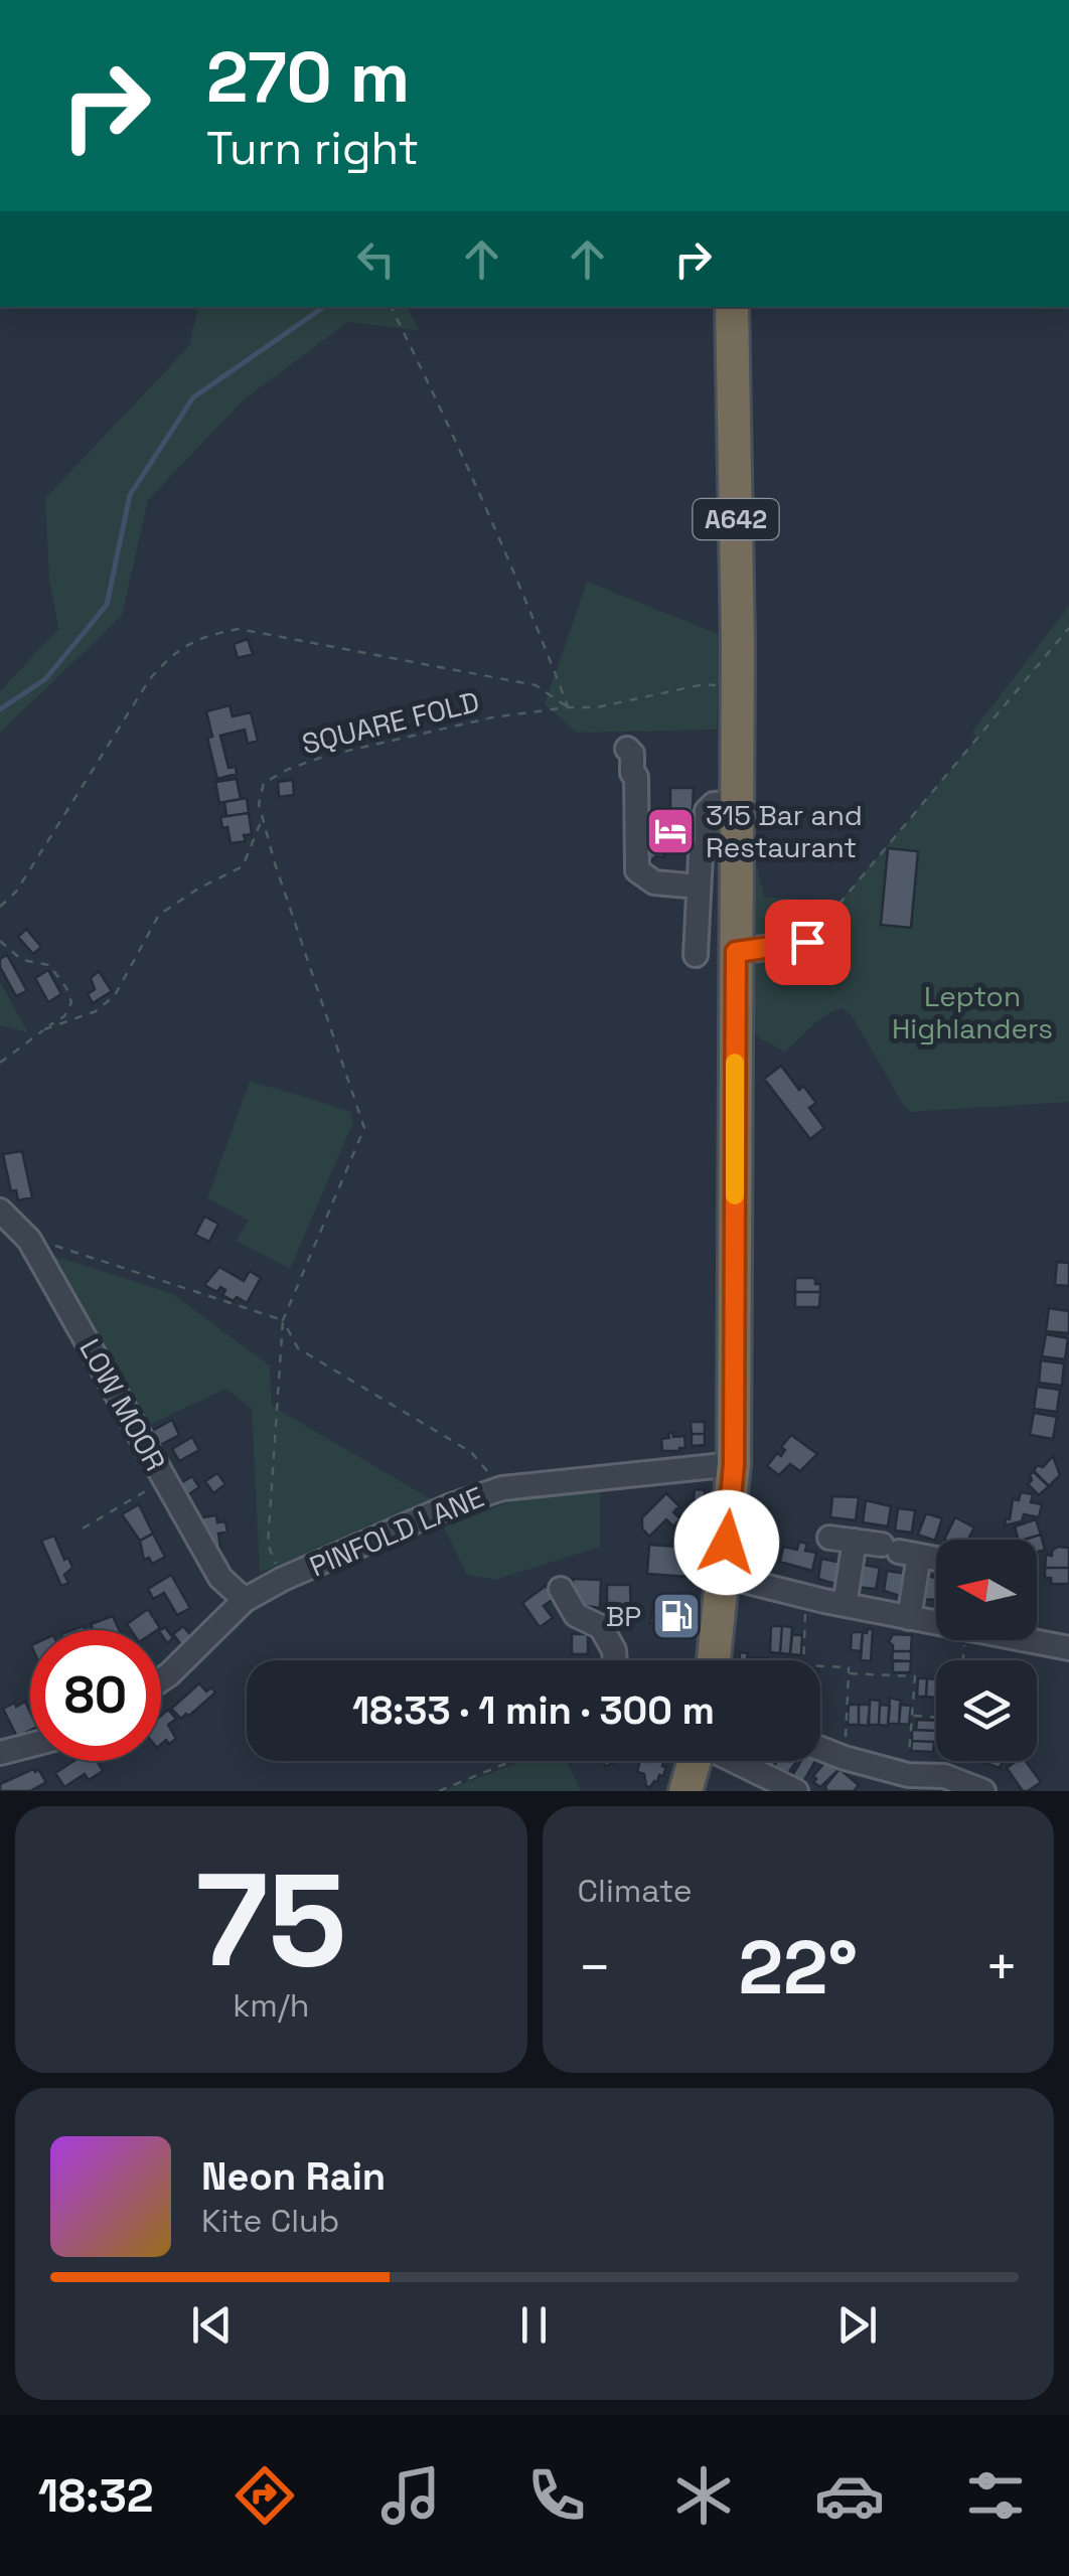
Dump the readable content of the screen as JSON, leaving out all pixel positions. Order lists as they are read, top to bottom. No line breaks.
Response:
{"streets":{"highway":["A642"],"street":["LOW MOOR","PINFOLD LANE"],"path":["SQUARE FOLD"]},"crossings":[["A642","PINFOLD LANE"],["LOW MOOR","PINFOLD LANE"]],"parks":["Lepton Highlanders"],"places":{"hotel":["315 Bar and Restaurant"],"fuel station":["BP"]},"north":"left","page":{"turn":["270 m","Turn right"],"limit":"80","trip":"18:33 · 1 min · 300 m","tile":[["75","km/h"],"Climate"],"heat":["−","22°","+"],"song":["Neon Rain","Kite Club"],"tabs":"18:32"}}
